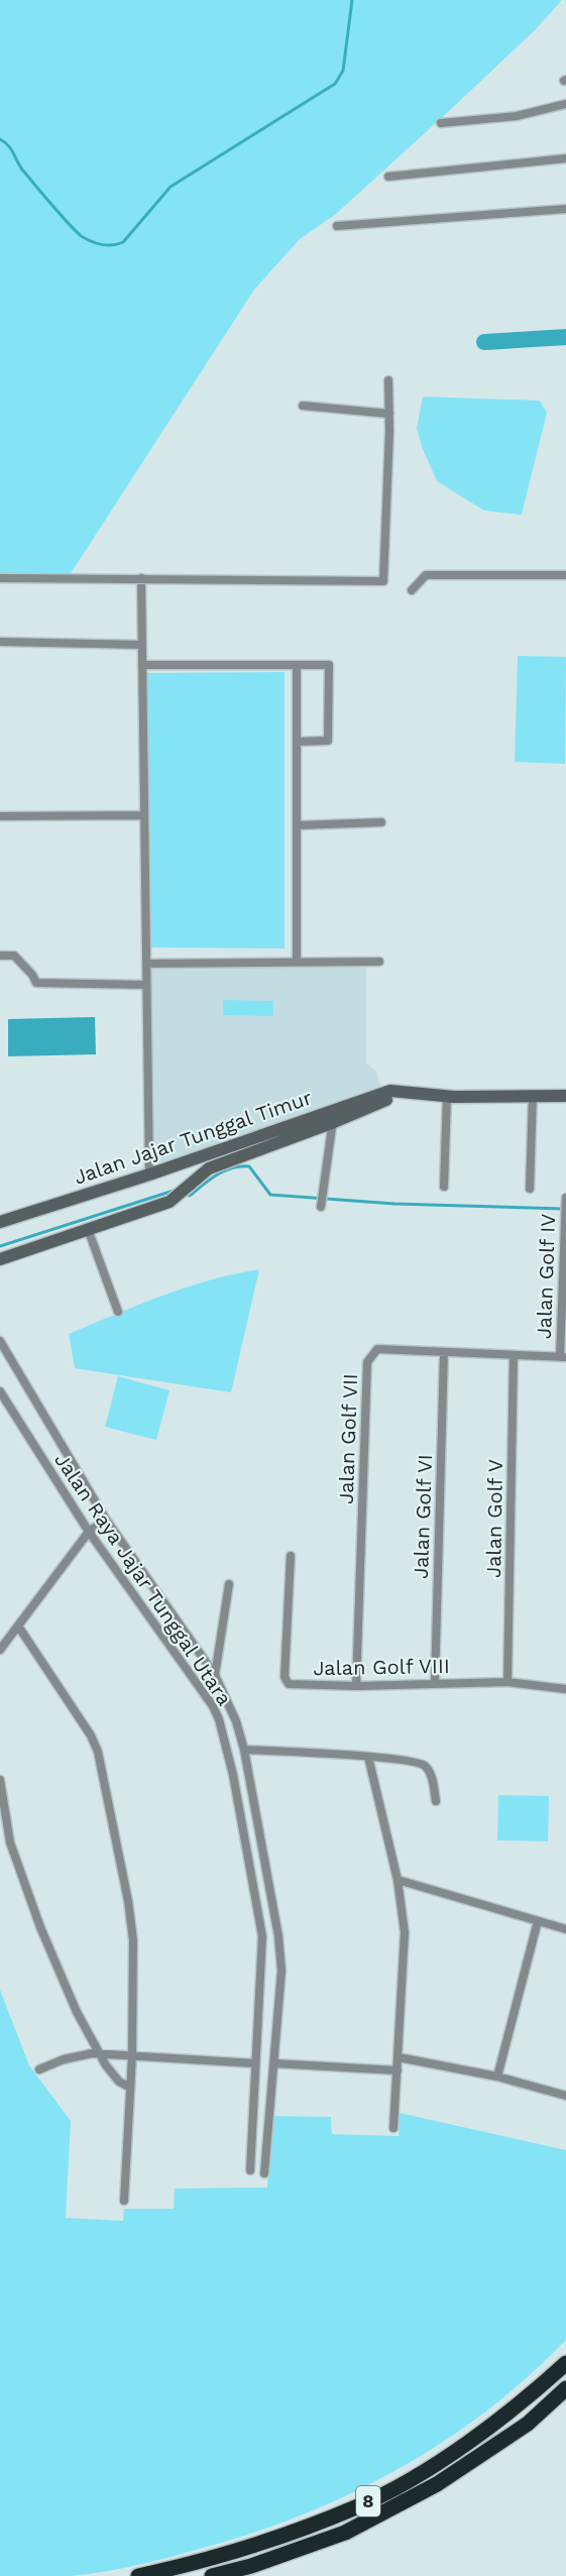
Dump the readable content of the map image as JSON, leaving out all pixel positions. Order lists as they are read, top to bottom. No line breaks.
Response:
{"streets":{"highway":["8"],"main road":["Jalan Jajar Tunggal Timur"],"street":["Jalan Golf IV","Jalan Golf VII","Jalan Golf VI","Jalan Golf V","Jalan Raya Jajar Tunggal Utara","Jalan Golf VIII"]},"crossings":[["Jalan Golf IV","Jalan Golf VII"],["Jalan Golf VII","Jalan Golf VI"],["Jalan Golf VII","Jalan Golf V"],["Jalan Golf VII","Jalan Golf VIII"],["Jalan Golf VI","Jalan Golf VIII"],["Jalan Golf V","Jalan Golf VIII"]]}
